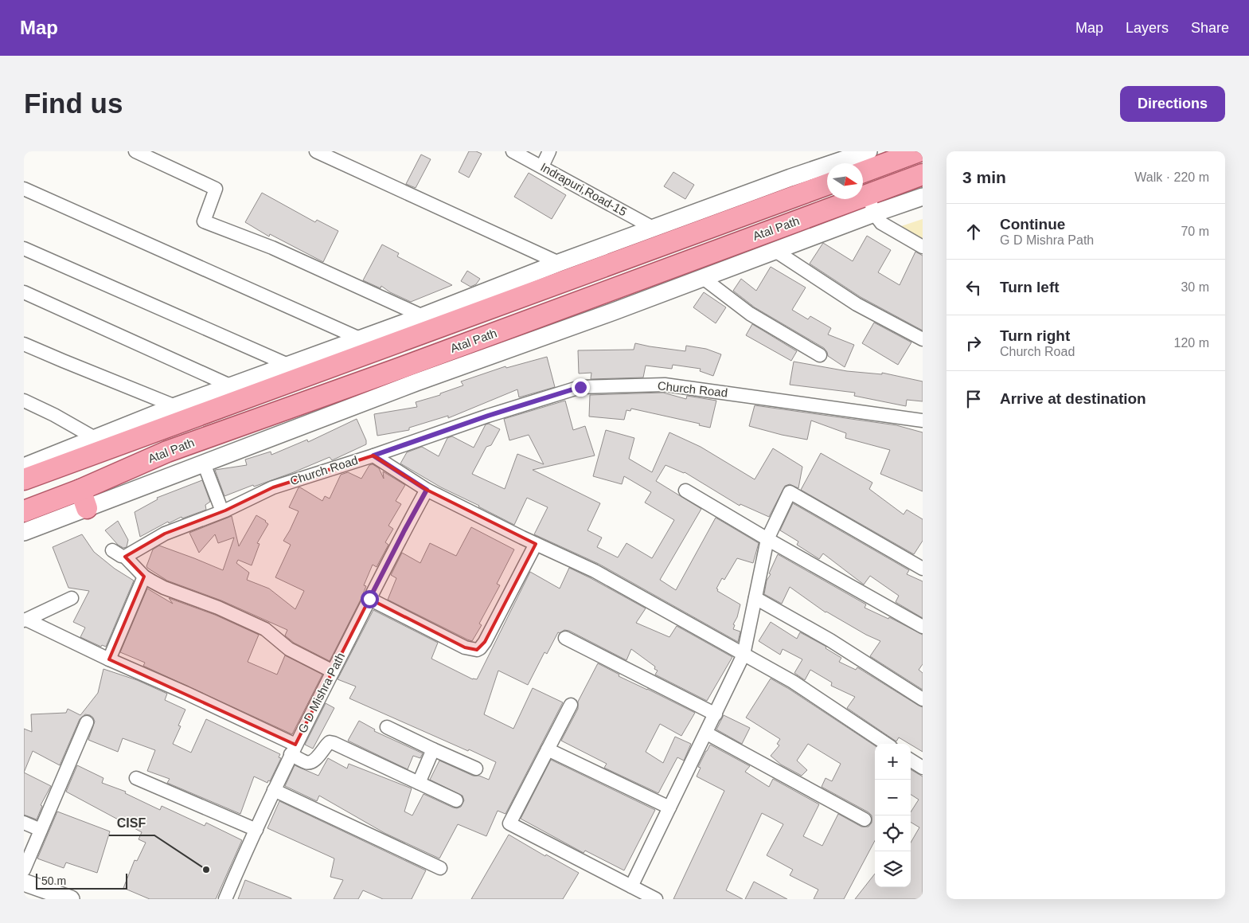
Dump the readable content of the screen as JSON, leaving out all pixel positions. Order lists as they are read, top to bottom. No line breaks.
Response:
{"streets":{"main road":["Atal Path"],"street":["Indrapuri,Road-15","Church Road","G D Mishra Path"]},"places":["CISF"],"scale_bar":"50 m","north":"right","page":{"header":"Map","nav":["Map","Layers","Share"],"buttons":"Directions","title":"Find us","heading":["3 min","Walk · 220 m"],"list":[["Continue","G D Mishra Path","70 m"],["Turn left","30 m"],["Turn right","Church Road","120 m"],"Arrive at destination"],"map_buttons":["+","−"],"scale":"50 m"}}
